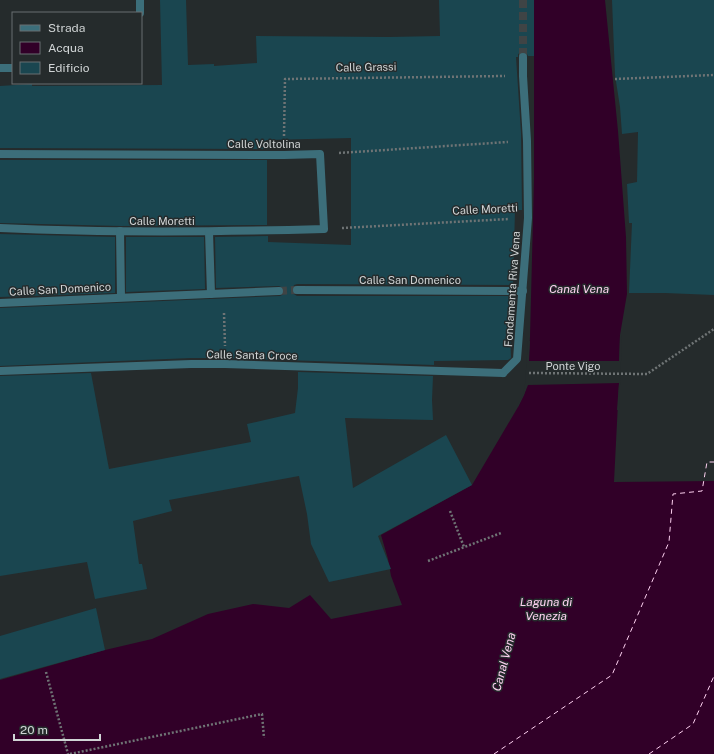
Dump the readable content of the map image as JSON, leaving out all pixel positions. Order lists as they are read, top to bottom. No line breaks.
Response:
{"streets":{"street":["Calle Voltolina","Calle Moretti","Calle San Domenico","Fondamenta Riva Vena","Calle Santa Croce"],"path":["Calle Grassi","Ponte Vigo"]},"crossings":[["Calle Grassi","Calle Voltolina"],["Calle Grassi","Fondamenta Riva Vena"],["Calle Moretti","Calle San Domenico"],["Calle Moretti","Fondamenta Riva Vena"],["Calle San Domenico","Fondamenta Riva Vena"],["Fondamenta Riva Vena","Calle Santa Croce"]],"water":["Canal Vena","Laguna di Venezia"],"legend":["Strada","Acqua","Edificio"],"scale_bar":"20 m"}
